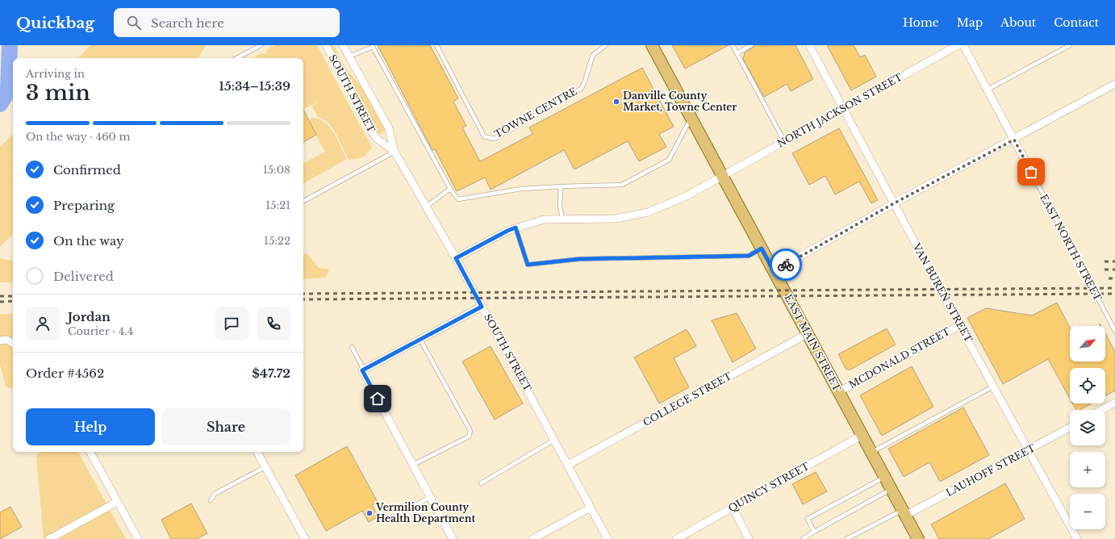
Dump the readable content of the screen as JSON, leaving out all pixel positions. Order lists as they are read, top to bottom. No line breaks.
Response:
{"streets":{"main road":["EAST MAIN STREET"],"street":["SOUTH STREET","NORTH JACKSON STREET","EAST NORTH STREET","VAN BUREN STREET","MCDONALD STREET","COLLEGE STREET","LAUHOFF STREET","QUINCY STREET"],"lane":["TOWNE CENTRE"]},"crossings":[["SOUTH STREET","NORTH JACKSON STREET"],["SOUTH STREET","COLLEGE STREET"],["NORTH JACKSON STREET","VAN BUREN STREET"],["NORTH JACKSON STREET","EAST MAIN STREET"],["VAN BUREN STREET","MCDONALD STREET"],["VAN BUREN STREET","LAUHOFF STREET"],["EAST MAIN STREET","MCDONALD STREET"],["EAST MAIN STREET","COLLEGE STREET"],["EAST MAIN STREET","LAUHOFF STREET"],["EAST MAIN STREET","QUINCY STREET"]],"places":["Danville County Market, Towne Center","Vermilion County Health Department"],"north":"top right","page":{"header":"Quickbag","search":"Search here","nav":["Home","Map","About","Contact"],"heading":["3 min","Arriving in","15:34–15:39"],"panel":["Jordan","Courier · 4.4","Order #4562","$47.72"],"bar":"On the way · 460 m","list":[["Confirmed","15:08"],["Preparing","15:21"],["On the way","15:22"],"Delivered"],"map_buttons":["+","−"],"buttons":["Help","Share"]}}
